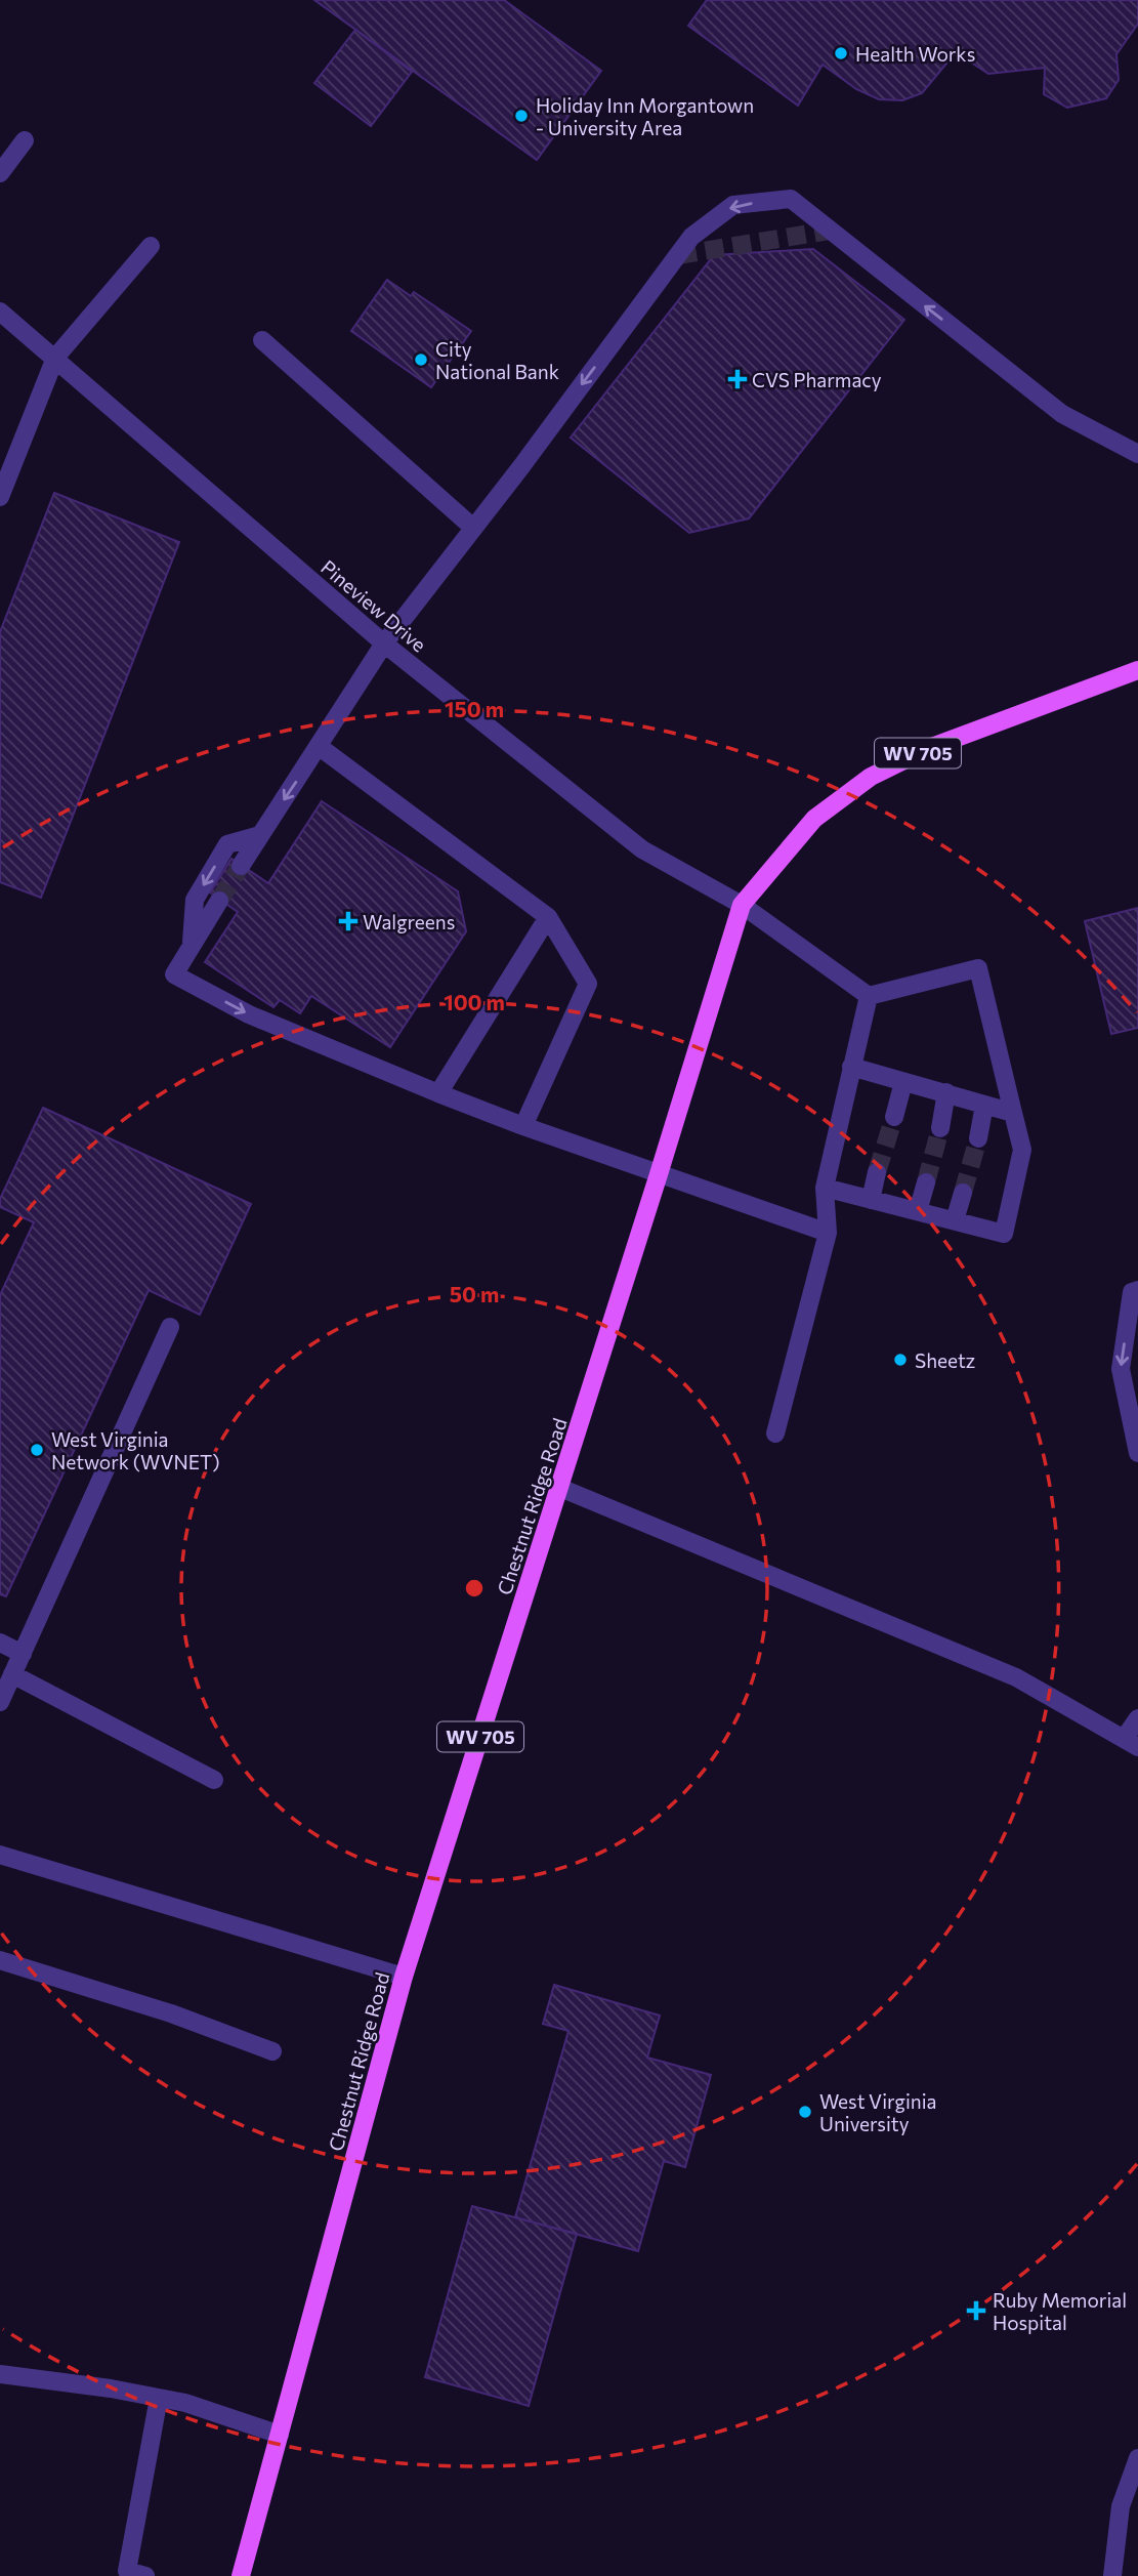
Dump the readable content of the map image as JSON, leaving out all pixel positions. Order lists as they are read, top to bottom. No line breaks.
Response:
{"streets":{"main road":["WV 705","Chestnut Ridge Road"],"street":["Pineview Drive"]},"crossings":[["Pineview Drive","Chestnut Ridge Road"]],"places":{"other":["Health Works","Holiday Inn Morgantown - University Area","City National Bank","Sheetz","West Virginia Network (WVNET)","West Virginia University"],"health":["CVS Pharmacy","Walgreens","Ruby Memorial Hospital"]},"rings":["150 m","100 m","50 m"]}
